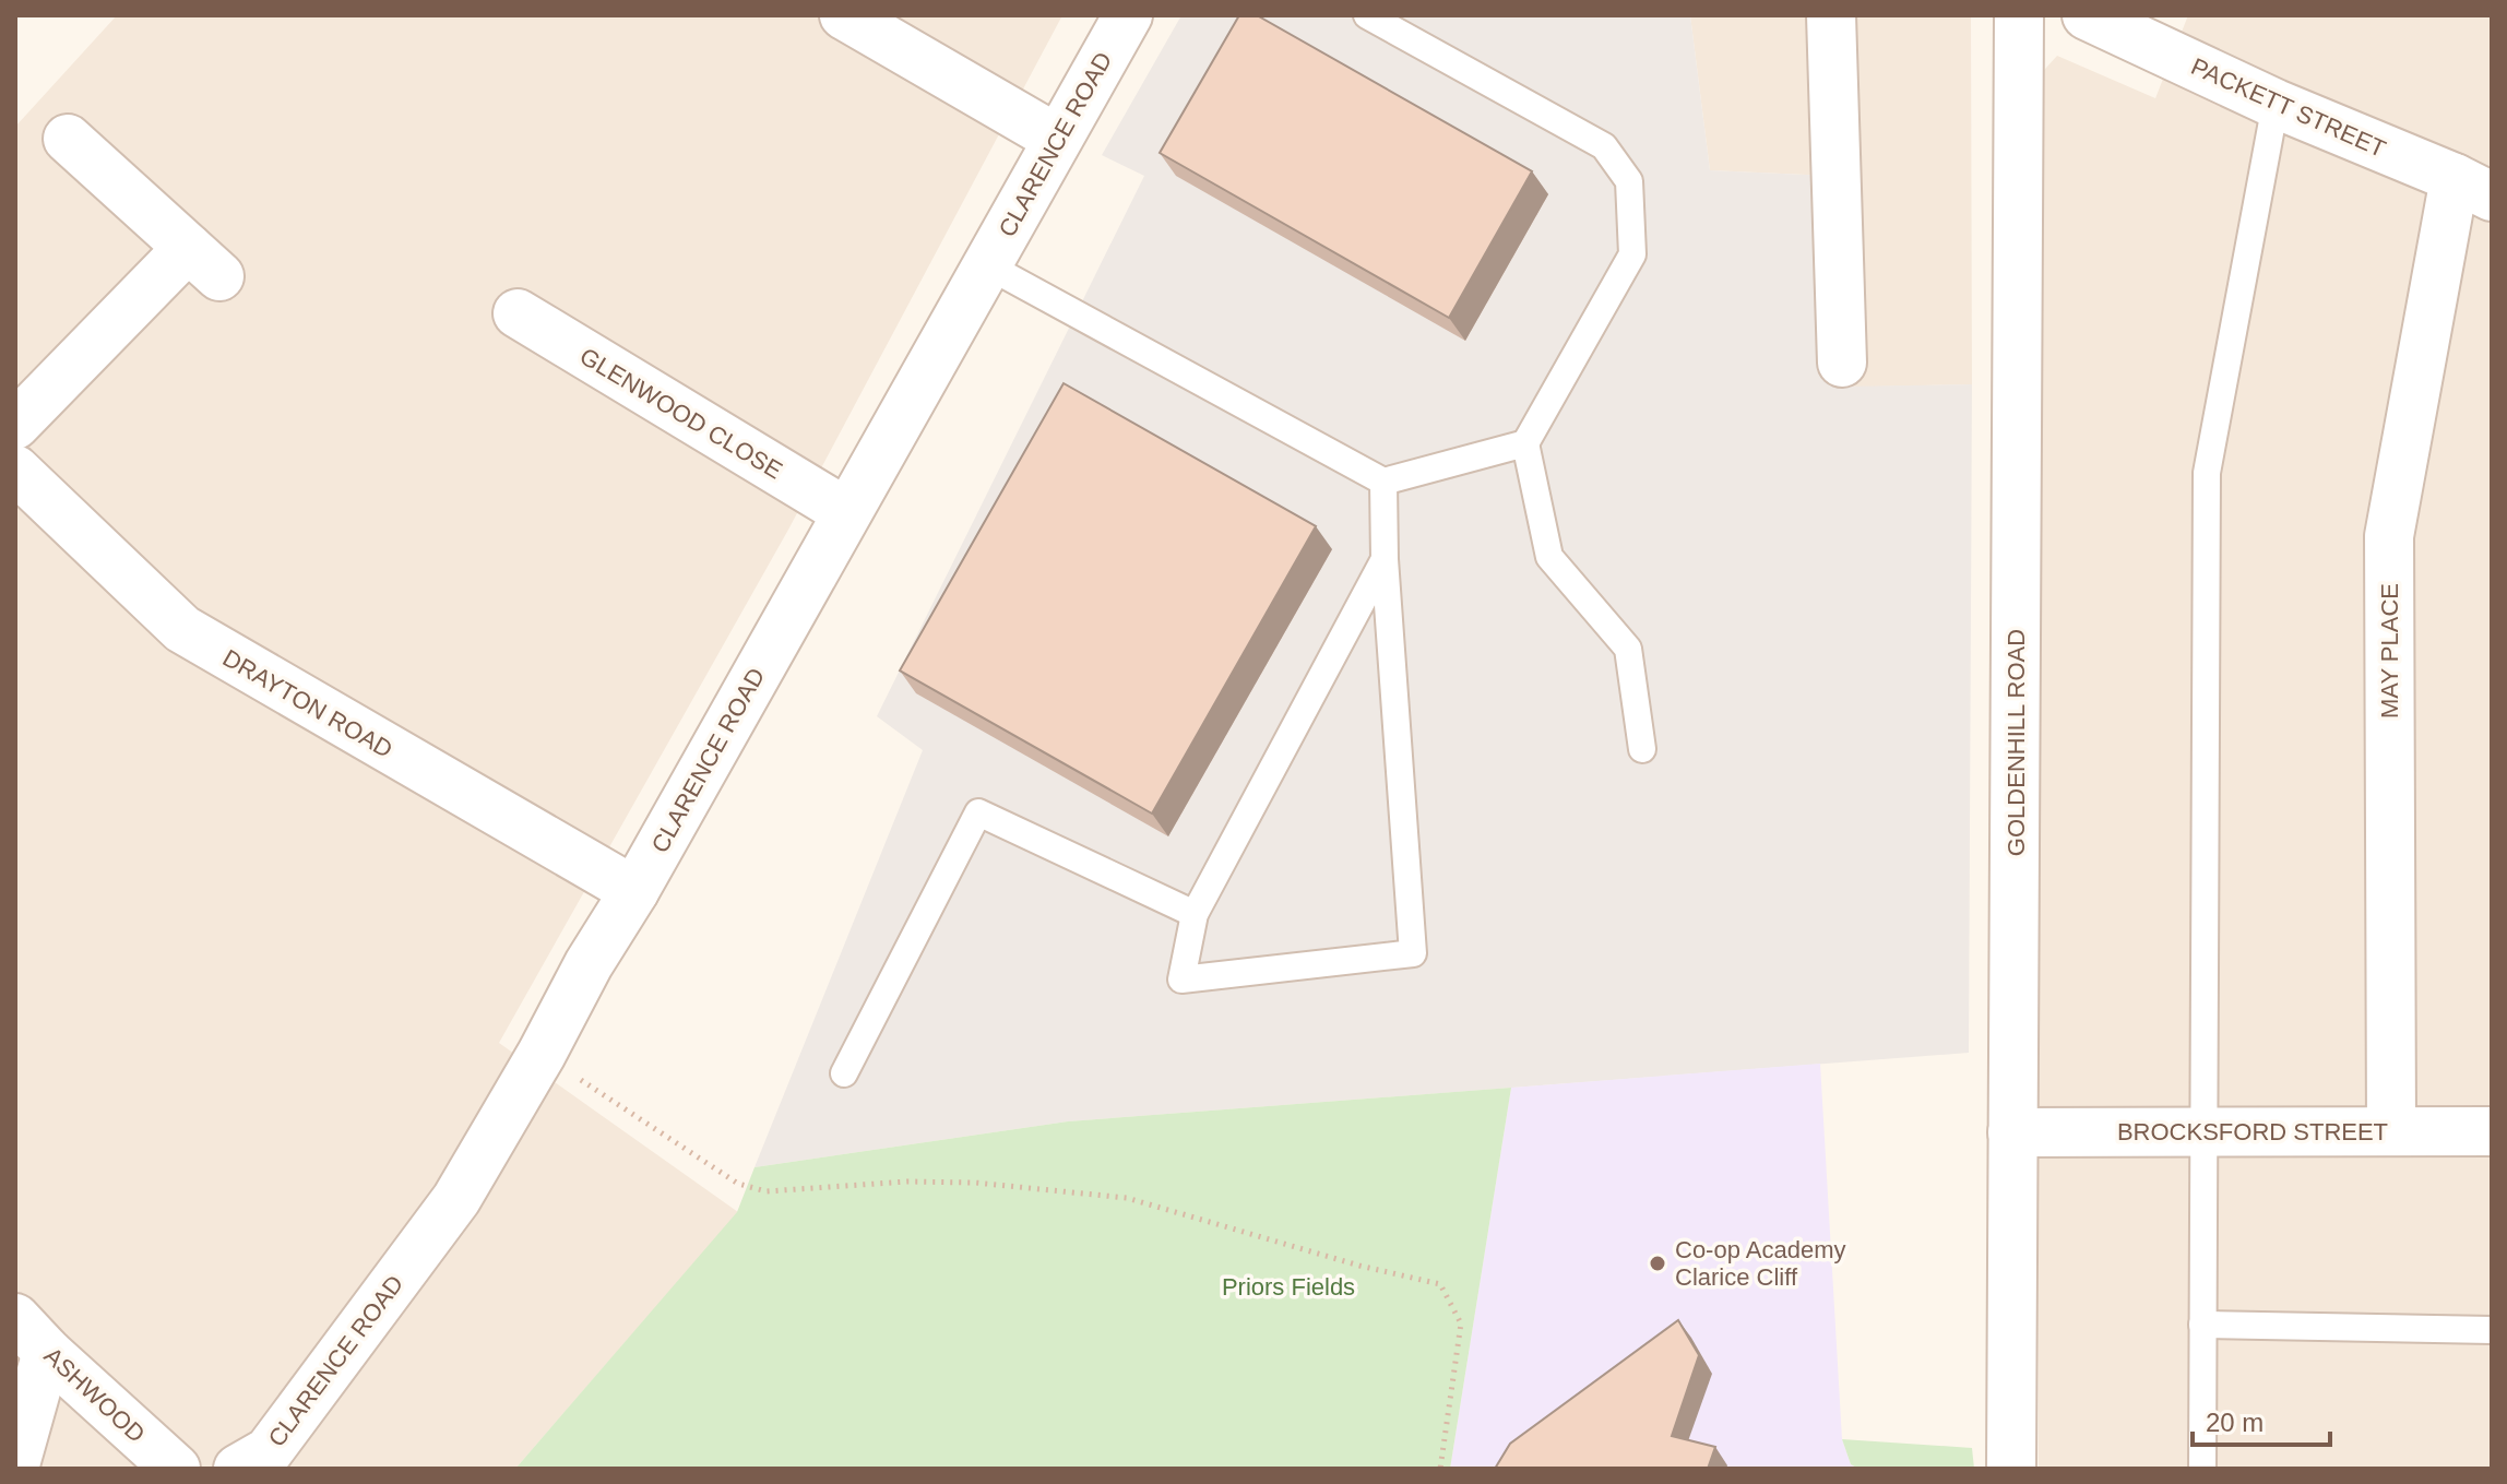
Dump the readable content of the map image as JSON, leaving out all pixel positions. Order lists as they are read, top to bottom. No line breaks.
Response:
{"streets":{"street":["PACKETT STREET","CLARENCE ROAD","GLENWOOD CLOSE","MAY PLACE","DRAYTON ROAD","GOLDENHILL ROAD","BROCKSFORD STREET","ASHWOOD"]},"crossings":[["PACKETT STREET","MAY PLACE"],["CLARENCE ROAD","GLENWOOD CLOSE"],["CLARENCE ROAD","DRAYTON ROAD"],["MAY PLACE","BROCKSFORD STREET"],["GOLDENHILL ROAD","BROCKSFORD STREET"]],"parks":["Priors Fields"],"places":["Co-op Academy Clarice Cliff"],"scale_bar":"20 m"}
